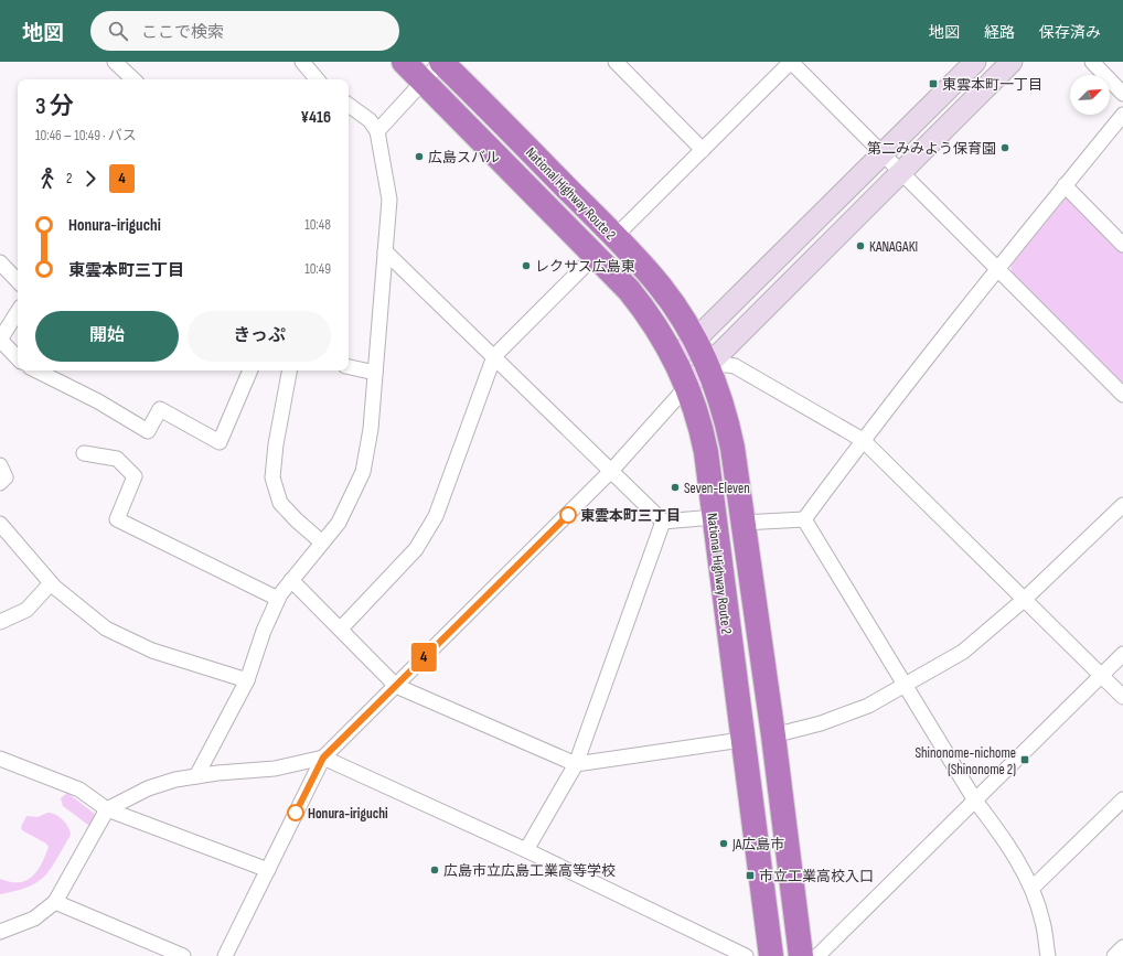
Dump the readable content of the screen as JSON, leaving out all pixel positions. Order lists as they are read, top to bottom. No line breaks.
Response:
{"streets":{"highway":["National Highway Route 2"]},"places":{"transit":["東雲本町一丁目","Shinonome-nichome (Shinonome 2)","市立工業高校入口"],"other":["第二みみよう保育園","広島スバル","KANAGAKI","レクサス広島東","Seven-Eleven","東雲本町三丁目","Honura-iriguchi","JA広島市","広島市立広島工業高等学校"]},"lines":["bus line 4"],"north":"top right","page":{"header":"地図","search":"ここで検索","nav":["地図","経路","保存済み"],"on_map":"4","heading":["3 分","10:46 – 10:49 · バス","¥416"],"legs":["2","4"],"list":[{"name":"Honura-iriguchi","value":"10:48"},{"name":"東雲本町三丁目","value":"10:49"}],"buttons":["開始","きっぷ"]}}
